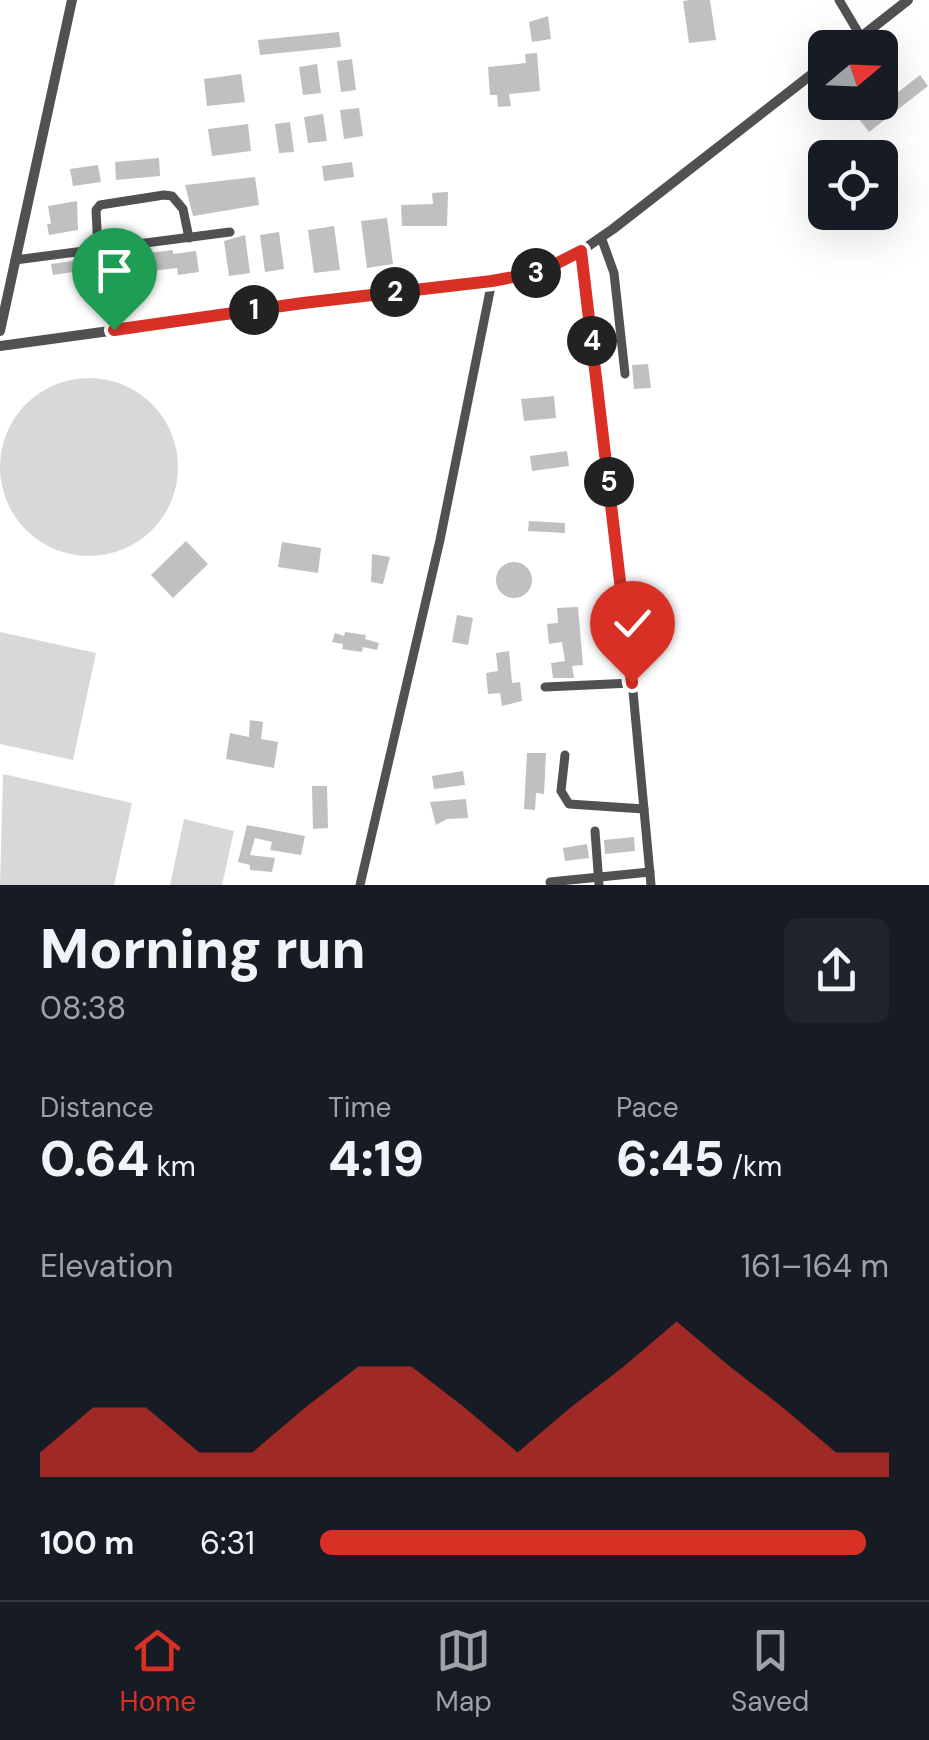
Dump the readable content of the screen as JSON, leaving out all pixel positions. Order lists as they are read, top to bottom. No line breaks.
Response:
{"north":"right","page":{"pins":["3","2","1","4","5"],"heading":["Morning run","08:38"],"stats":[["Distance","0.64 km"],["Time","4:19"],["Pace","6:45 /km"]],"chart":["Elevation","161–164 m"],"list":[{"name":"100 m","note":"6:31"}],"tabs":["Home","Map","Saved"]}}
